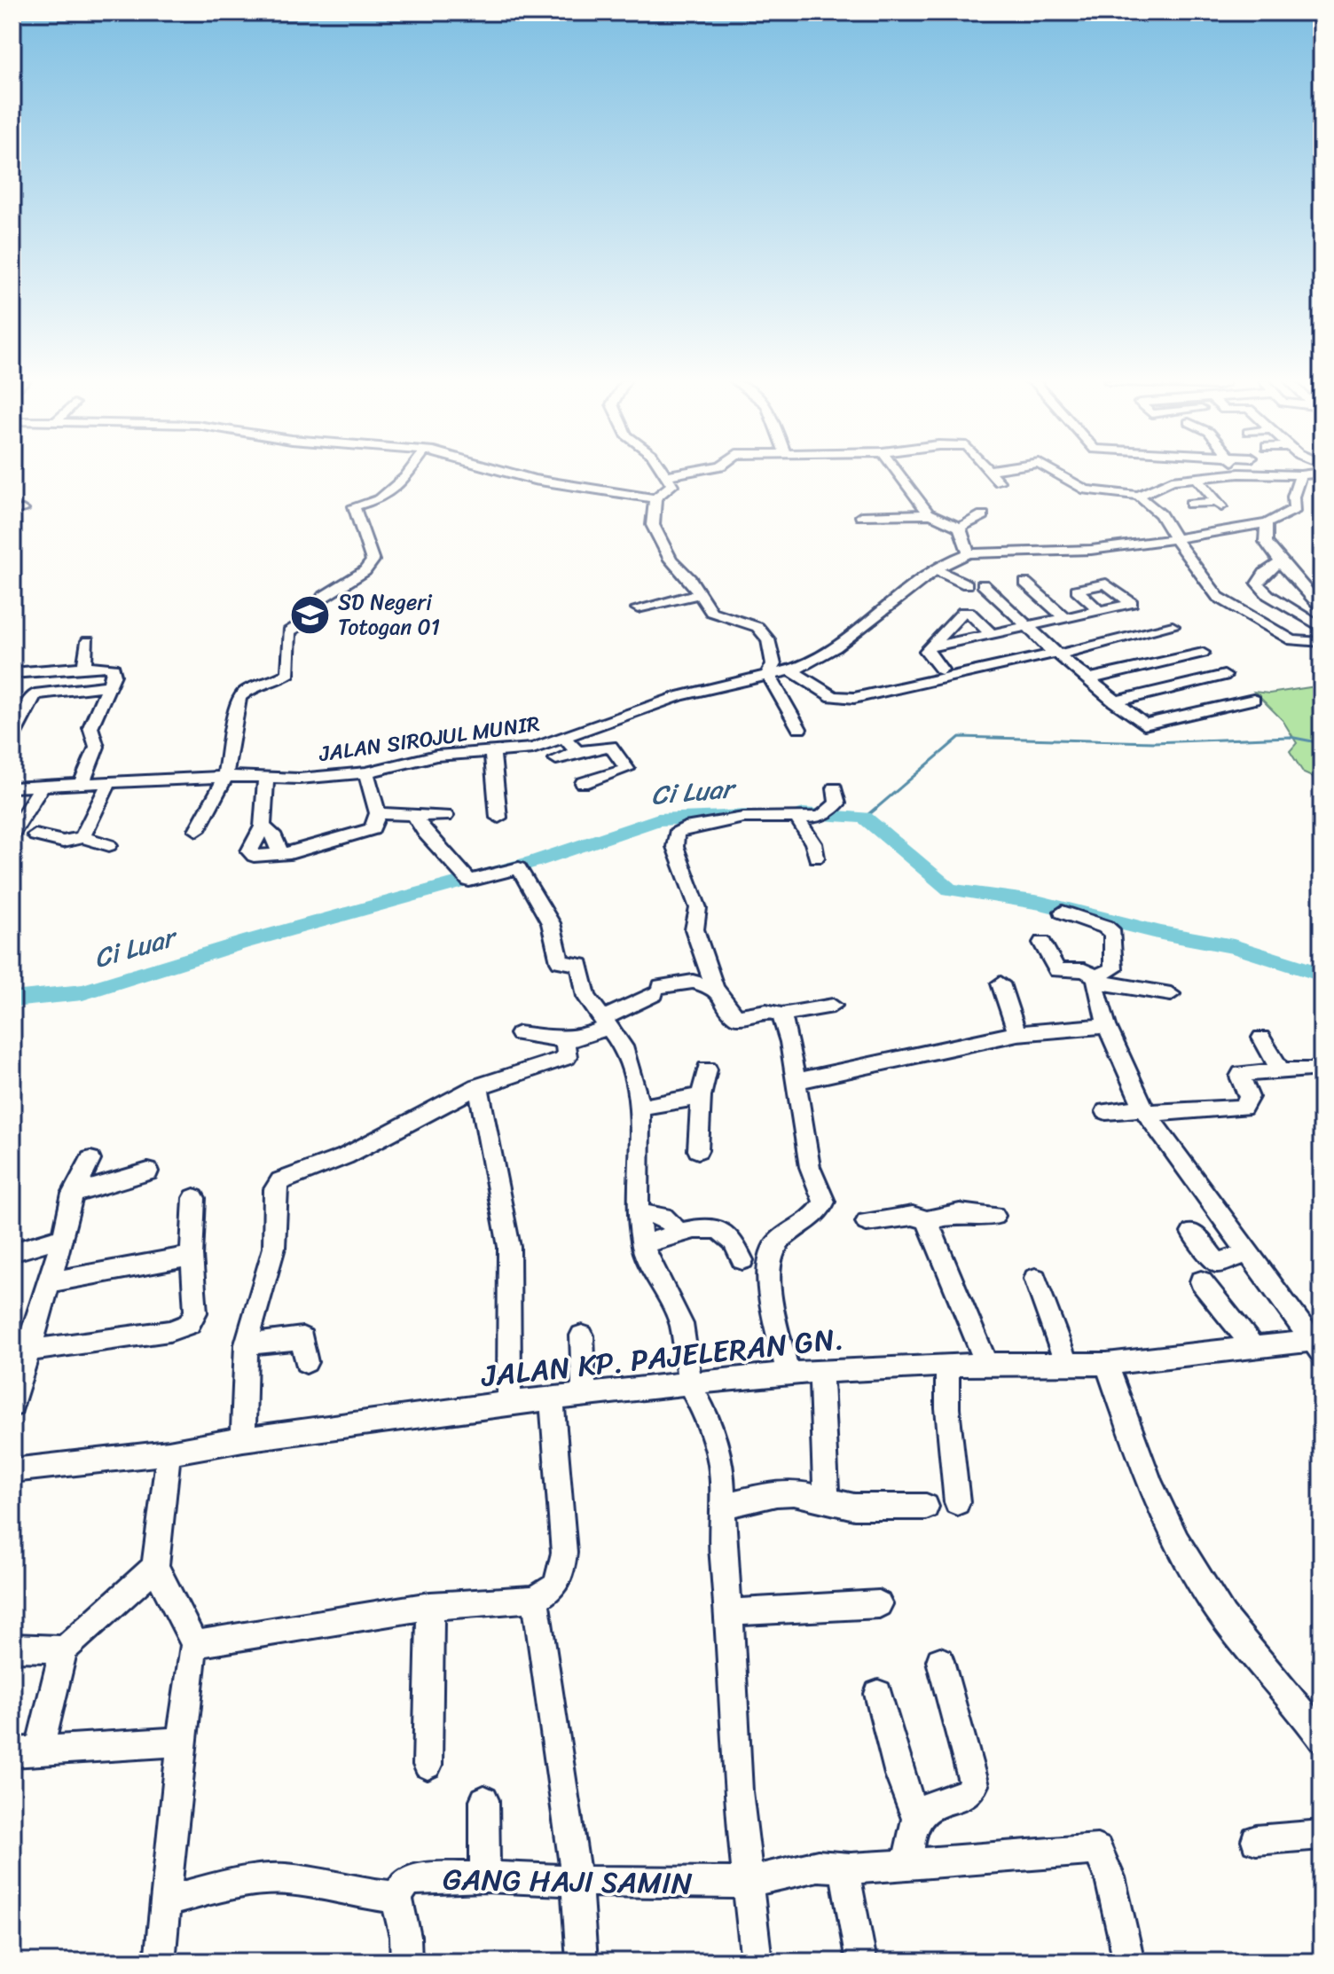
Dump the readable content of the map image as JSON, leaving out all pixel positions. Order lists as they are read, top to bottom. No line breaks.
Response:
{"streets":{"street":["JALAN SIROJUL MUNIR","JALAN KP. PAJELERAN GN.","GANG HAJI SAMIN"]},"water":["Ci Luar"],"places":{"school or university":["SD Negeri Totogan 01"]}}
